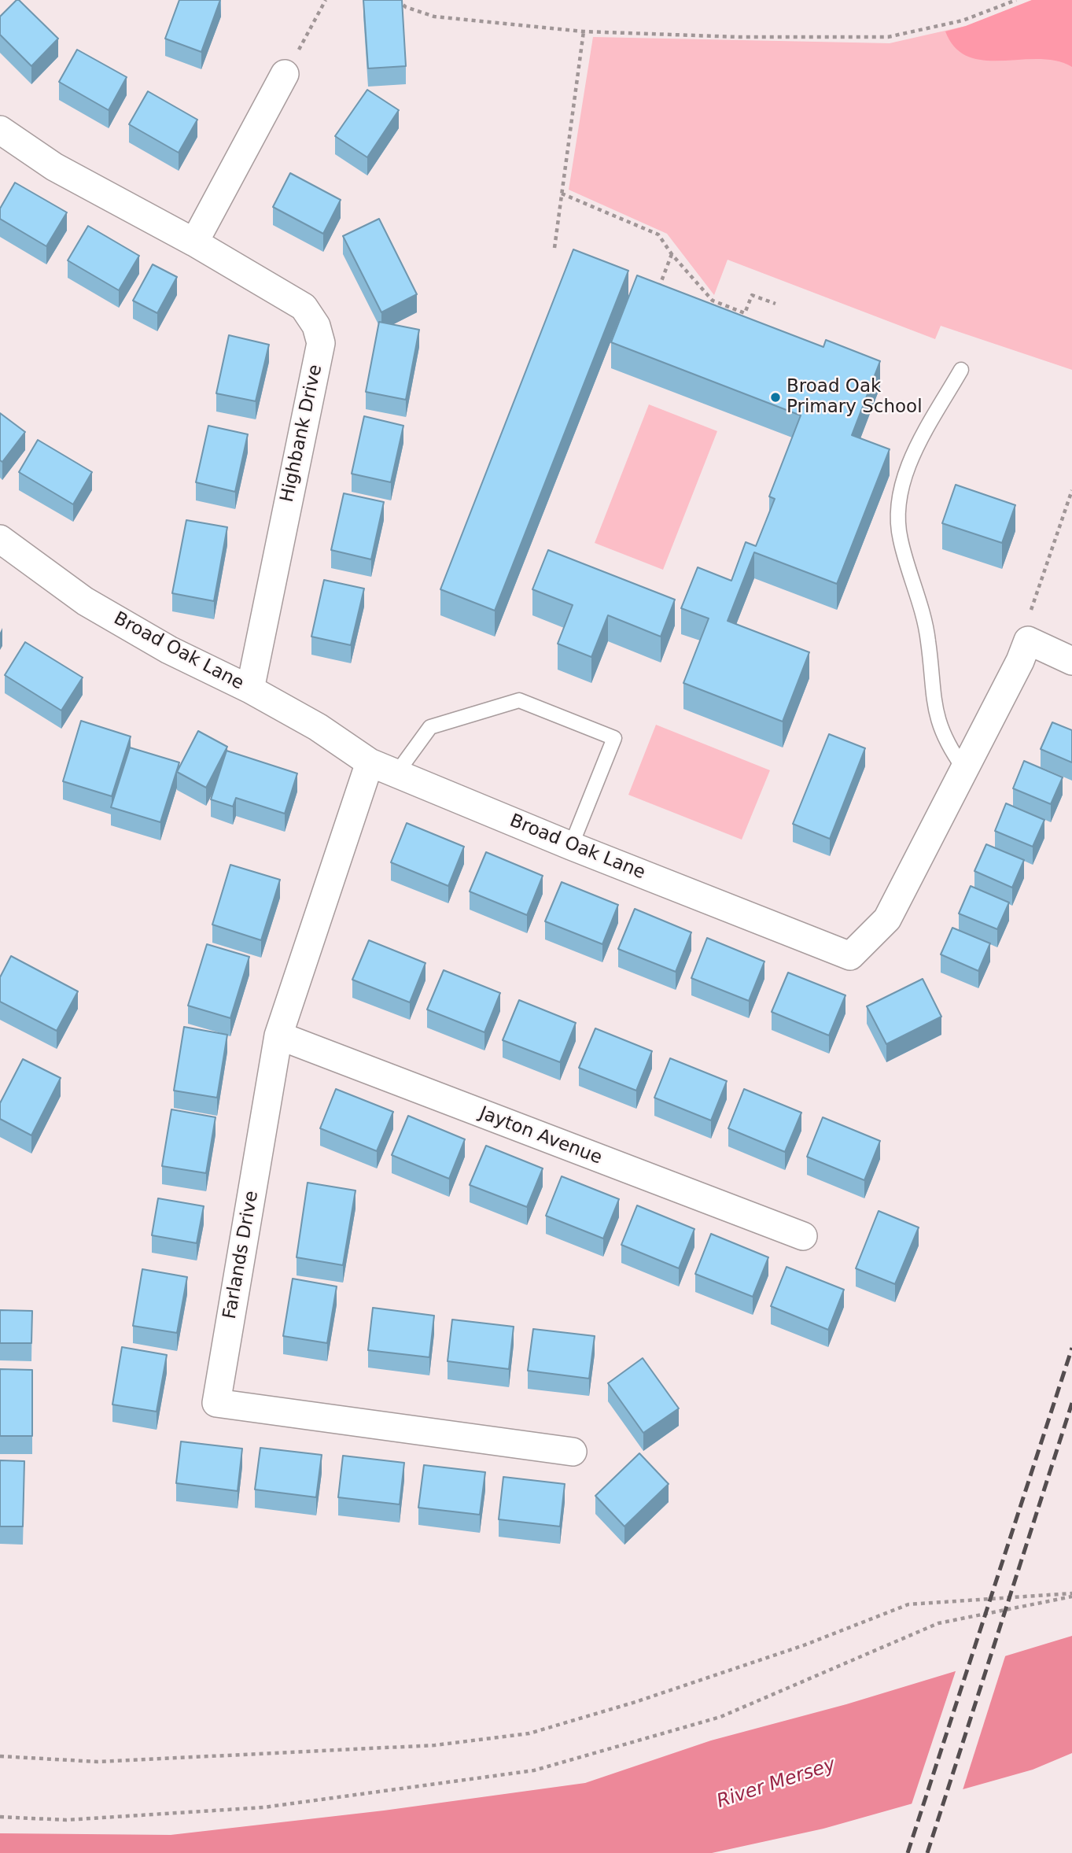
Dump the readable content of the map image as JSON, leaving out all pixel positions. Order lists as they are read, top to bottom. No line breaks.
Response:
{"streets":{"street":["Highbank Drive","Broad Oak Lane","Jayton Avenue","Farlands Drive"]},"crossings":[["Highbank Drive","Broad Oak Lane"],["Broad Oak Lane","Farlands Drive"],["Jayton Avenue","Farlands Drive"]],"water":["River Mersey"],"places":["Broad Oak Primary School"]}
